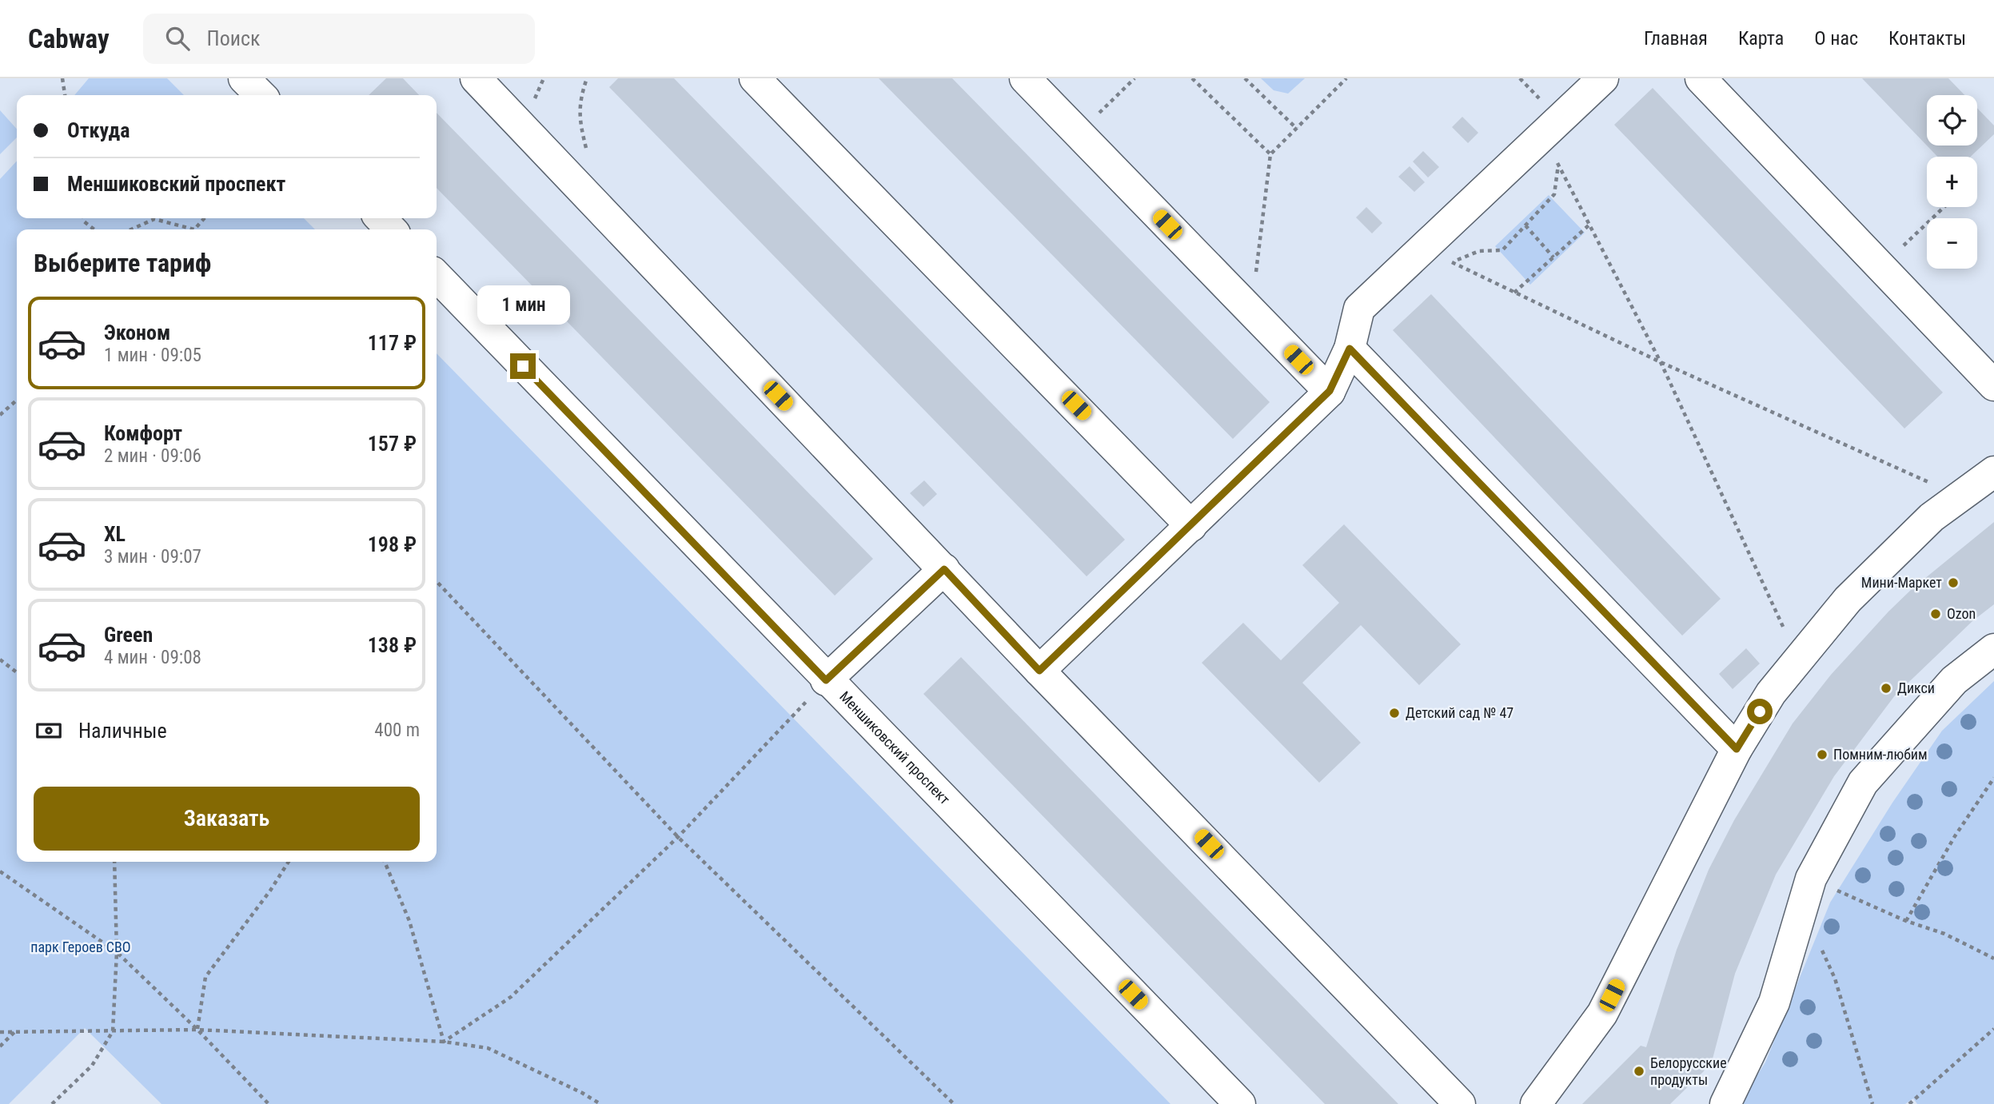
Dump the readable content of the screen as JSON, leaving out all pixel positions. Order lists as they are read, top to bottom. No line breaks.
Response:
{"streets":{"street":["Меншиковский проспект"]},"parks":["парк Героев СВО"],"places":["Мини-Маркет","Ozon","Дикси","Детский сад № 47","Помним-любим","Белорусские продукты"],"page":{"header":"Cabway","search":"Поиск","nav":["Главная","Карта","О нас","Контакты"],"map_buttons":["+","−"],"banner":["Откуда","Меншиковский проспект"],"heading":"Выберите тариф","bubble":"1 мин","list":[{"name":"Эконом","note":"1 мин · 09:05","value":"117 ₽"},{"name":"Комфорт","note":"2 мин · 09:06","value":"157 ₽"},{"name":"XL","note":"3 мин · 09:07","value":"198 ₽"},{"name":"Green","note":"4 мин · 09:08","value":"138 ₽"}],"pay":["Наличные","400 m"],"buttons":"Заказать"}}
